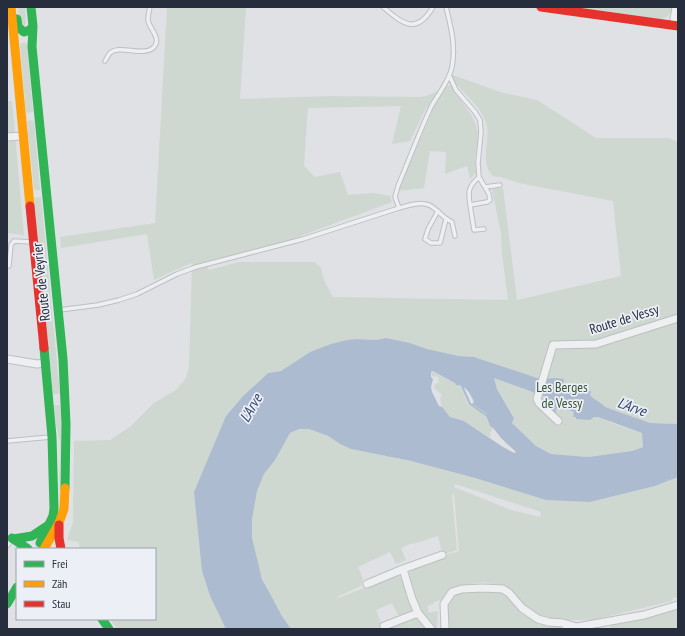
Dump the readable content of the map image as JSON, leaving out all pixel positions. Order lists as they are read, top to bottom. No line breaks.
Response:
{"streets":{"main road":["Route de Veyrier"],"street":["Route de Vessy"]},"water":["L'Arve"],"parks":["Les Berges de Vessy"],"legend":["Frei","Zäh","Stau"]}
